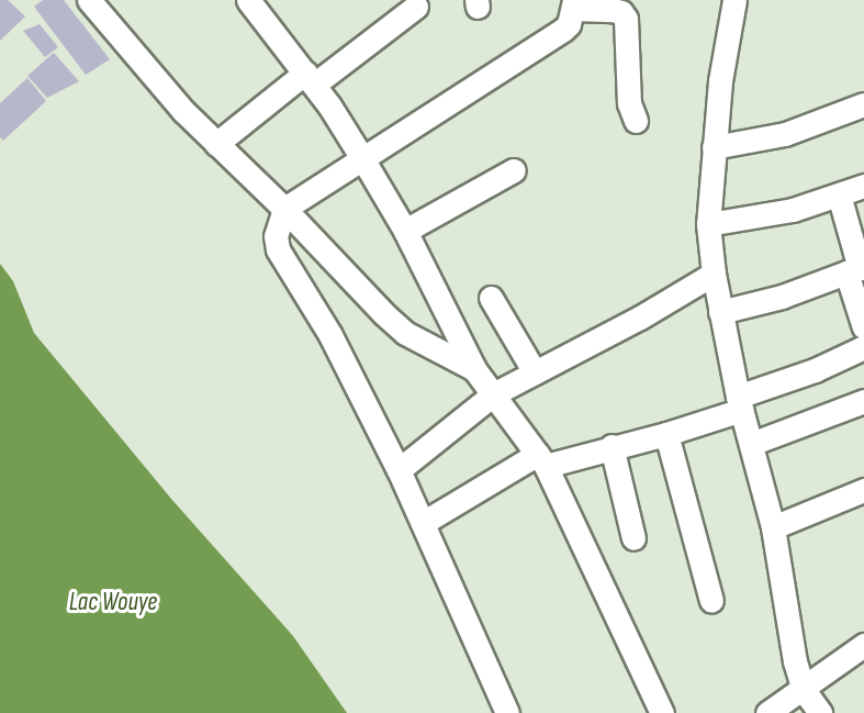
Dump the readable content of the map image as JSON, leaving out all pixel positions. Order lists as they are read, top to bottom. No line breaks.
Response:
{"water":["Lac Wouye"]}
